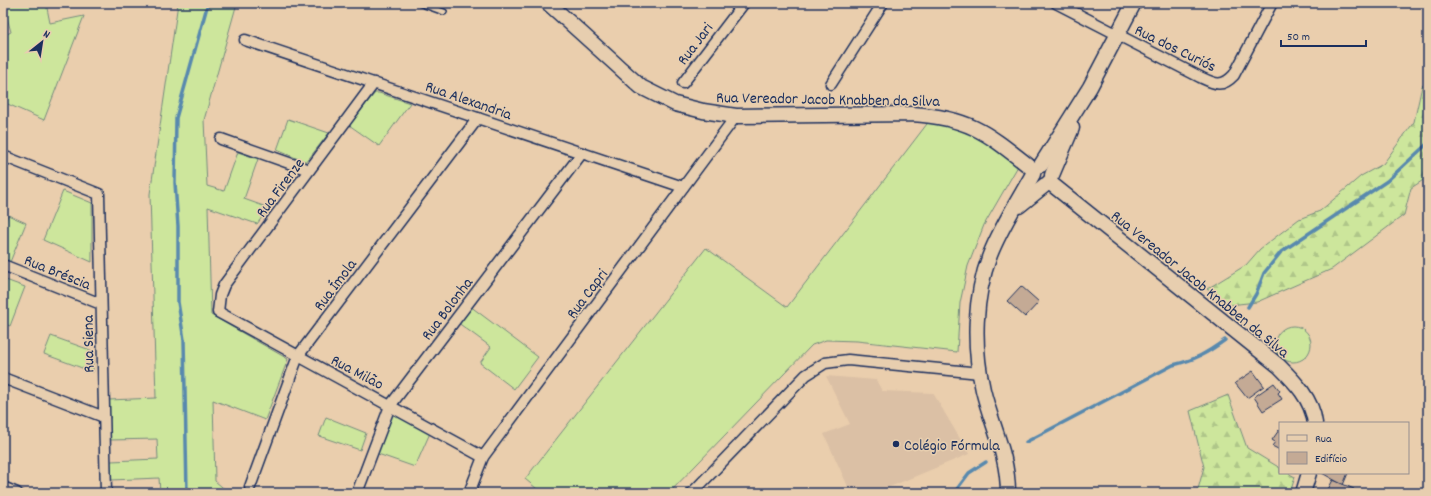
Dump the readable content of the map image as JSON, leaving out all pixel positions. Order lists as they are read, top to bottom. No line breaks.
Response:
{"streets":{"main road":["Rua Vereador Jacob Knabben da Silva"],"street":["Rua Jari","Rua dos Curiós","Rua Alexandria","Rua Firenze","Rua Bréscia","Rua Ímola","Rua Capri","Rua Bolonha","Rua Siena","Rua Milão"]},"crossings":[["Rua Vereador Jacob Knabben da Silva","Rua Capri"],["Rua Alexandria","Rua Firenze"],["Rua Alexandria","Rua Ímola"],["Rua Alexandria","Rua Capri"],["Rua Alexandria","Rua Bolonha"],["Rua Firenze","Rua Milão"],["Rua Bréscia","Rua Siena"],["Rua Ímola","Rua Milão"],["Rua Capri","Rua Milão"],["Rua Bolonha","Rua Milão"]],"places":["Colégio Fórmula"],"legend":["Rua","Edifício"],"scale_bar":"50 m","north":"top right"}
